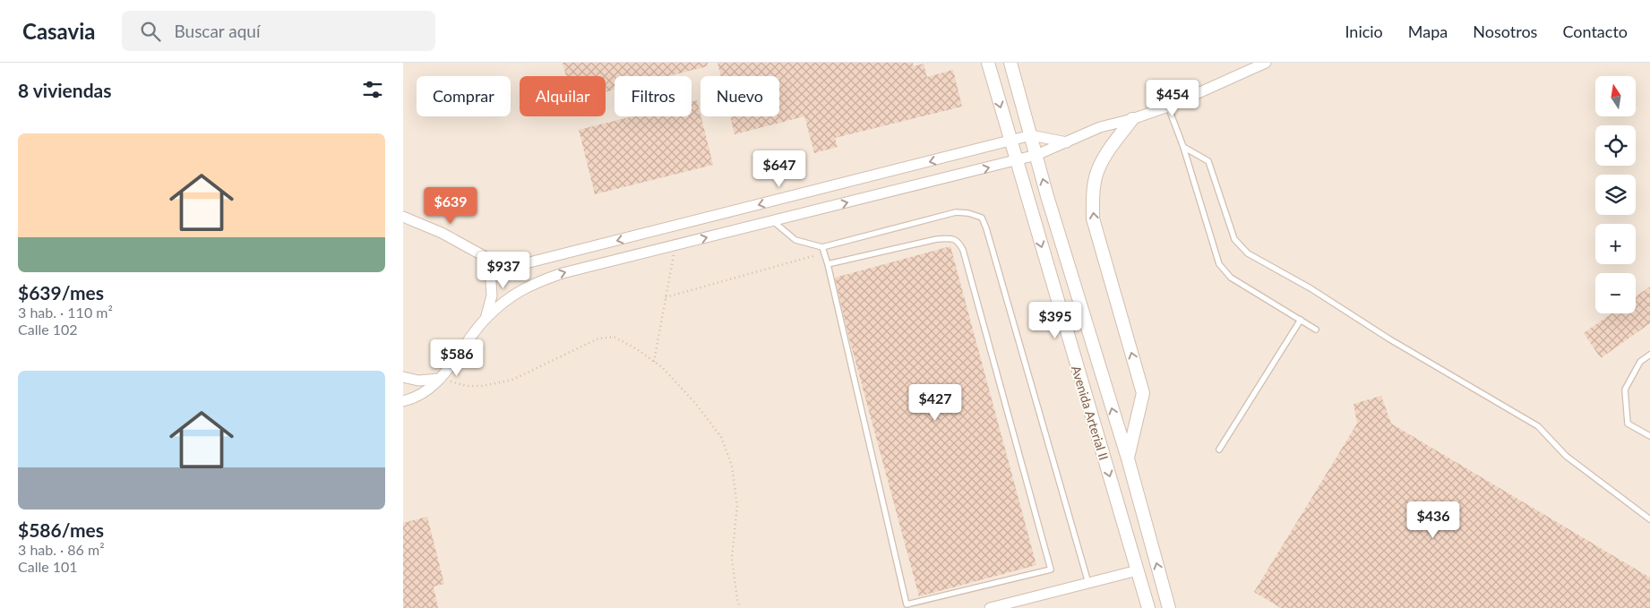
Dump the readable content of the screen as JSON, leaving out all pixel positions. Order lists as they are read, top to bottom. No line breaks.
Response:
{"streets":{"street":["Avenida Arterial II"]},"north":"top","page":{"header":"Casavia","search":"Buscar aquí","nav":["Inicio","Mapa","Nosotros","Contacto"],"heading":"8 viviendas","map_buttons":["+","−"],"chip":["Comprar","Alquilar","Filtros","Nuevo"],"price":["$454","$647","$639","$937","$395","$586","$427","$436"],"list":[{"name":"$639/mes","note":"3 hab. · 110 m² · Calle 102"},{"name":"$586/mes","note":"3 hab. · 86 m² · Calle 101"}]}}
